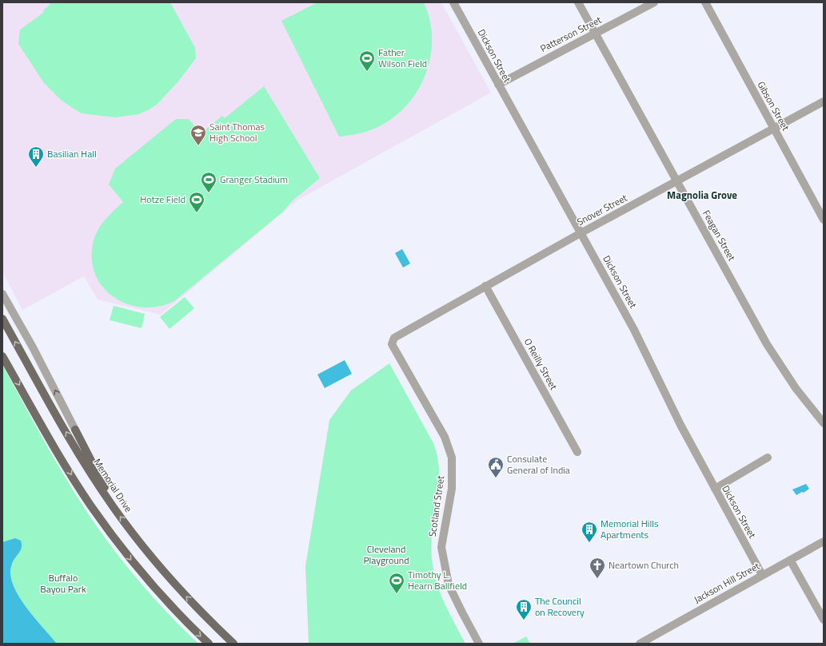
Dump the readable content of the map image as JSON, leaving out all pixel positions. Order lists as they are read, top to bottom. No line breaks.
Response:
{"streets":{"main road":["Memorial Drive"],"street":["Patterson Street","Dickson Street","Gibson Street","Snover Street","Feagan Street","O Reilly Street","Scotland Street","Jackson Hill Street"]},"crossings":[["Patterson Street","Dickson Street"],["Patterson Street","Feagan Street"],["Dickson Street","Snover Street"],["Dickson Street","Jackson Hill Street"],["Gibson Street","Snover Street"],["Snover Street","Feagan Street"],["Snover Street","O Reilly Street"],["Snover Street","Scotland Street"]],"districts":["Magnolia Grove"],"parks":["Cleveland Playground","Buffalo Bayou Park"],"places":{"sports":["Father Wilson Field","Granger Stadium","Hotze Field","Timothy L. Hearn Ballfield"],"school or university":["Saint Thomas High School"],"building":["Basilian Hall","Memorial Hills Apartments","The Council on Recovery"],"public building":["Consulate General of India"],"church":["Neartown Church"]}}
